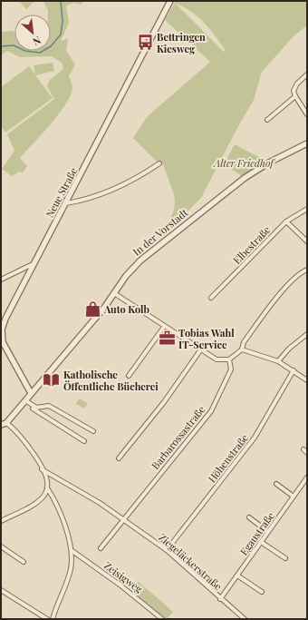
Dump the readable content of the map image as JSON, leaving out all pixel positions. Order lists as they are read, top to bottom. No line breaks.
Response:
{"streets":{"street":["Neue Straße","In der Vorstadt","Elbestraße","Barbarossastraße","Höhenstraße","Egaustraße","Ziegeläckerstraße","Zeisigweg"]},"crossings":[["Neue Straße","In der Vorstadt"],["Barbarossastraße","Ziegeläckerstraße"],["Höhenstraße","Ziegeläckerstraße"],["Egaustraße","Ziegeläckerstraße"]],"parks":["Alter Friedhof"],"places":{"bus stop":["Bettringen Kiesweg"],"shop":["Auto Kolb"],"office":["Tobias Wahl IT-Service"],"library":["Katholische Öffentliche Bücherei"]},"north":"bottom right"}
